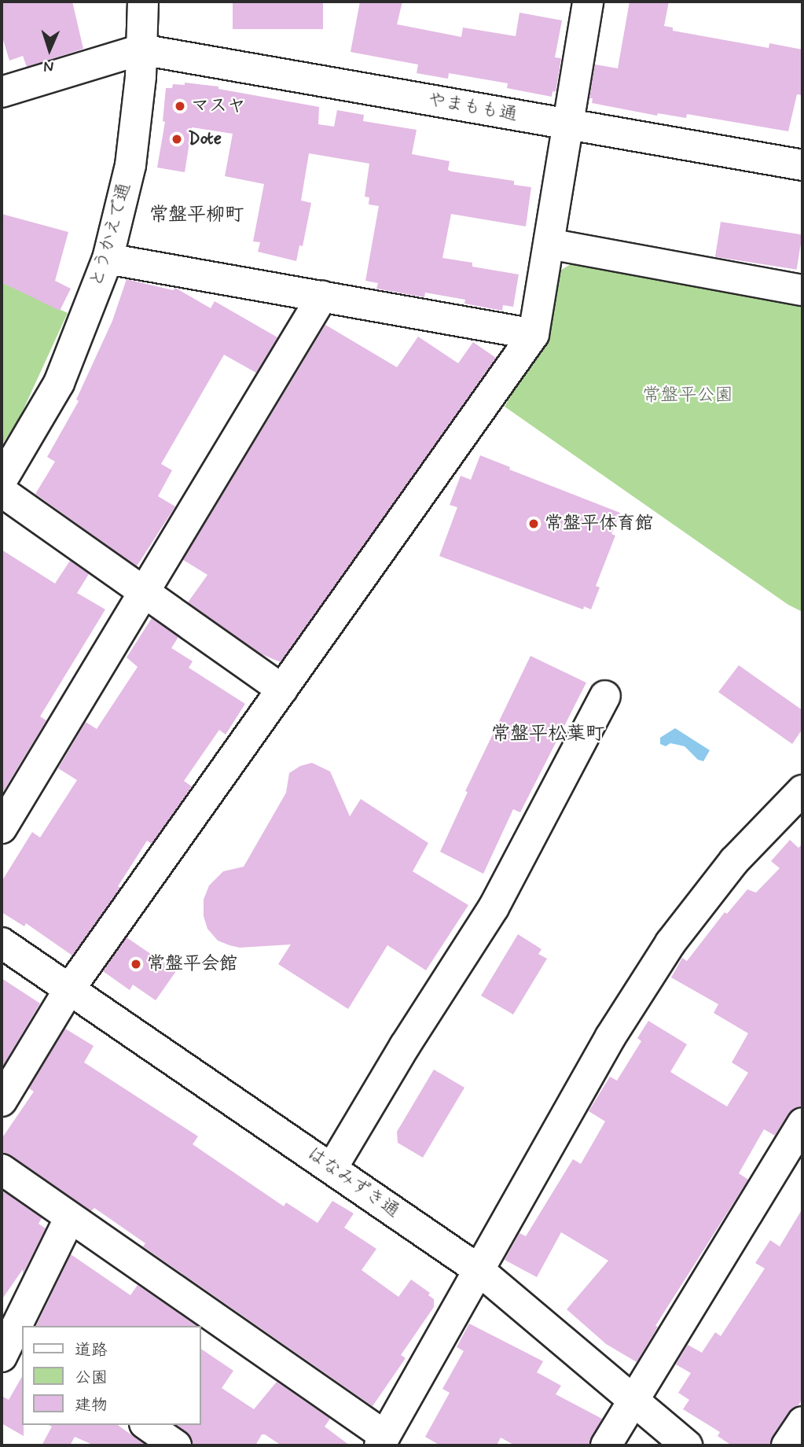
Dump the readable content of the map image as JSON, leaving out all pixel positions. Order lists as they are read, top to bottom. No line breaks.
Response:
{"streets":{"street":["やまもも通","とうかえで通","はなみずき通"]},"crossings":[["やまもも通","とうかえで通"]],"districts":["常盤平柳町","常盤平松葉町"],"parks":["常盤平公園"],"places":["マスヤ","Dote","常盤平体育館","常盤平会館"],"legend":["道路","公園","建物"],"north":"bottom"}
